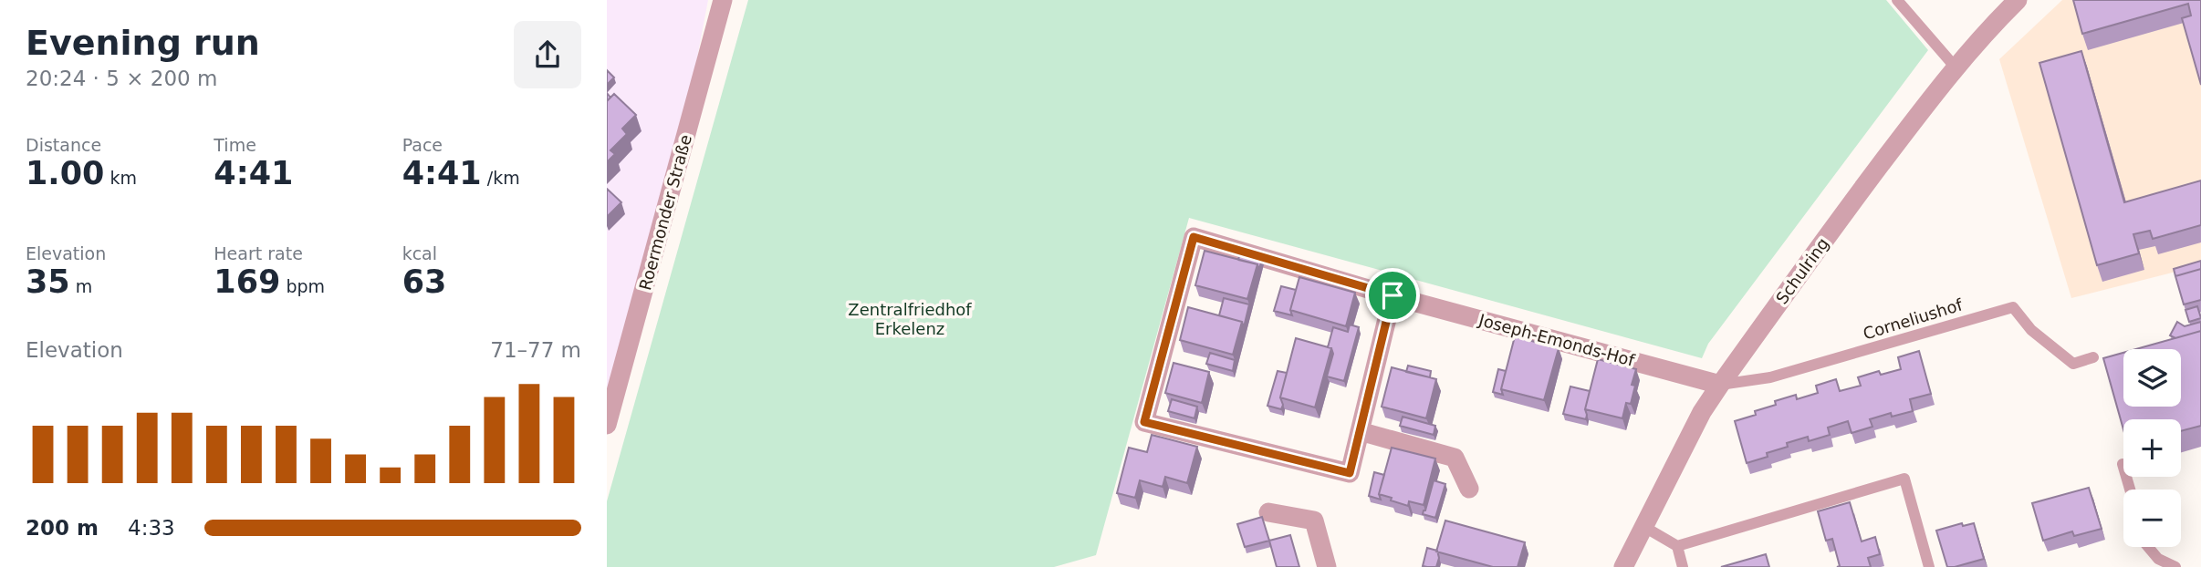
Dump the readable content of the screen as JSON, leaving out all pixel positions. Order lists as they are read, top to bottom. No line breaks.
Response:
{"streets":{"street":["Roermonder Straße","Schulring","Joseph-Emonds-Hof"],"lane":["Corneliushof"]},"crossings":[["Schulring","Corneliushof"],["Schulring","Joseph-Emonds-Hof"],["Corneliushof","Joseph-Emonds-Hof"]],"parks":["Zentralfriedhof Erkelenz"],"page":{"heading":["Evening run","20:24 · 5 × 200 m"],"stats":[["Distance","1.00 km"],["Time","4:41"],["Pace","4:41 /km"],["Elevation","35 m"],["Heart rate","169 bpm"],["kcal","63"]],"chart":["Elevation","71–77 m"],"map_buttons":["+","−"],"list":[{"name":"200 m","note":"4:33"}]}}
